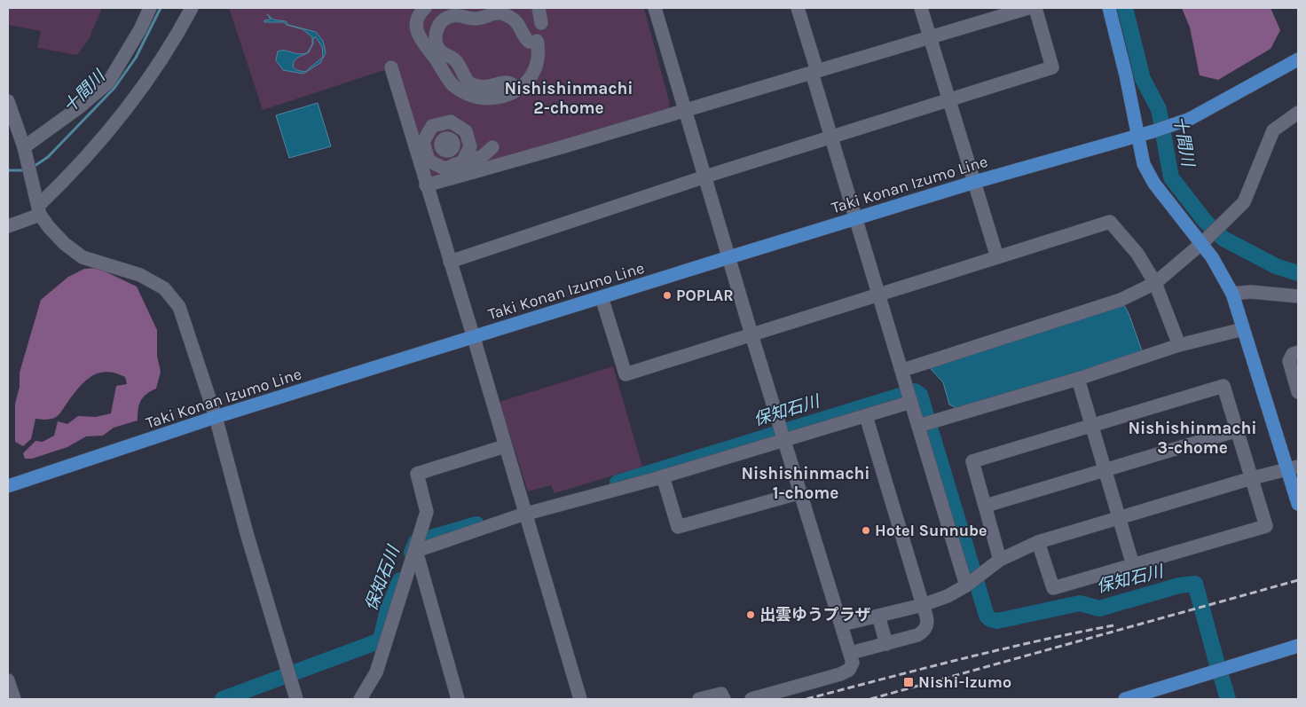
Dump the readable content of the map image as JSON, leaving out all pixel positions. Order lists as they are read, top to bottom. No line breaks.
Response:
{"streets":{"main road":["Taki Konan Izumo Line"]},"districts":["Nishishinmachi 2-chome","Nishishinmachi 3-chome","Nishishinmachi 1-chome"],"water":["十間川","保知石川"],"places":{"other":["POPLAR","Hotel Sunnube","出雲ゆうプラザ"],"transit":["Nishi-Izumo"]}}
